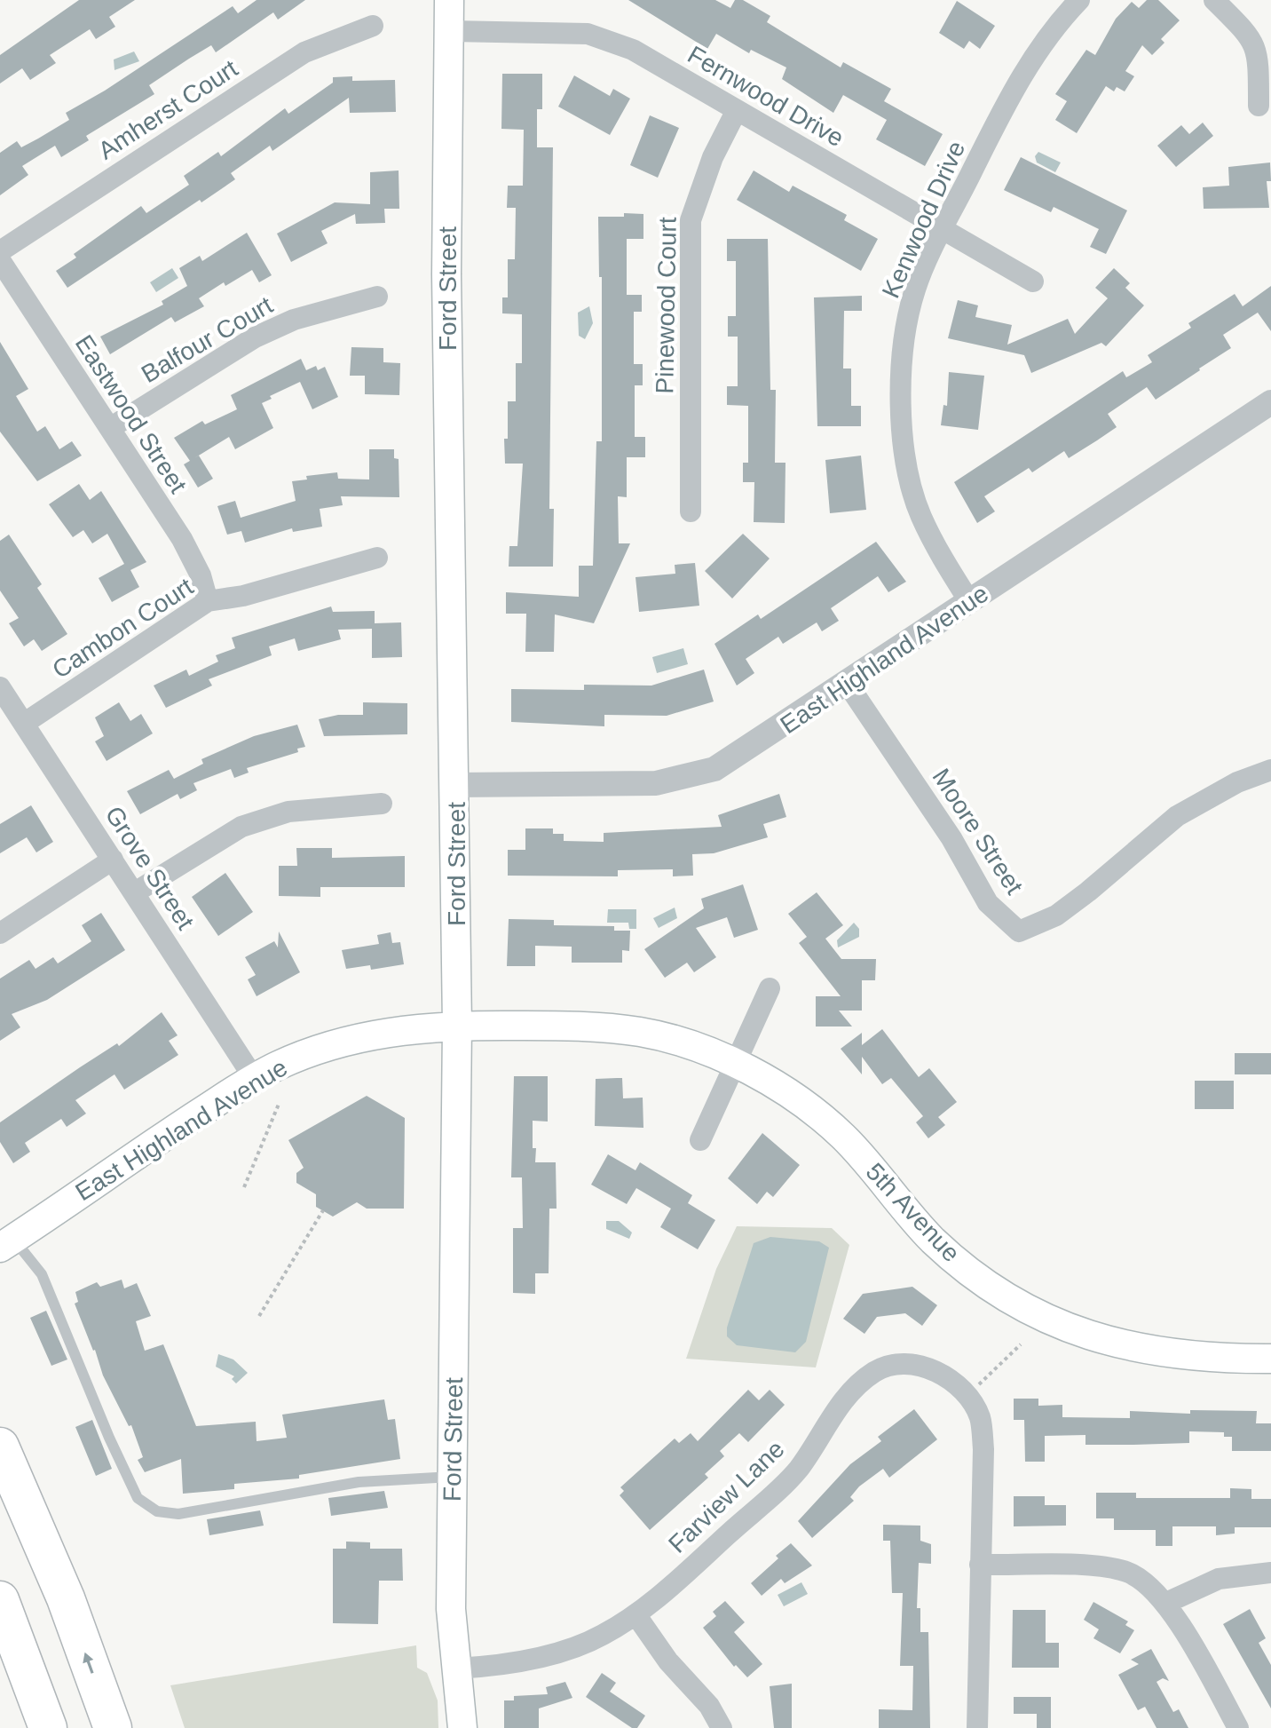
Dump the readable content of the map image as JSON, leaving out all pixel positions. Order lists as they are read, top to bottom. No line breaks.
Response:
{"streets":{"main road":["Ford Street","East Highland Avenue","5th Avenue"],"street":["Fernwood Drive","Amherst Court","Kenwood Drive","Pinewood Court","Balfour Court","Eastwood Street","Cambon Court","Moore Street","Grove Street","Farview Lane"]},"crossings":[["Fernwood Drive","Kenwood Drive"],["Fernwood Drive","Ford Street"],["Fernwood Drive","Pinewood Court"],["Kenwood Drive","East Highland Avenue"],["Ford Street","East Highland Avenue"],["Ford Street","5th Avenue"],["Ford Street","Farview Lane"],["Balfour Court","Eastwood Street"],["Eastwood Street","Cambon Court"],["Cambon Court","Grove Street"],["East Highland Avenue","Moore Street"],["East Highland Avenue","Grove Street"],["East Highland Avenue","5th Avenue"]]}
